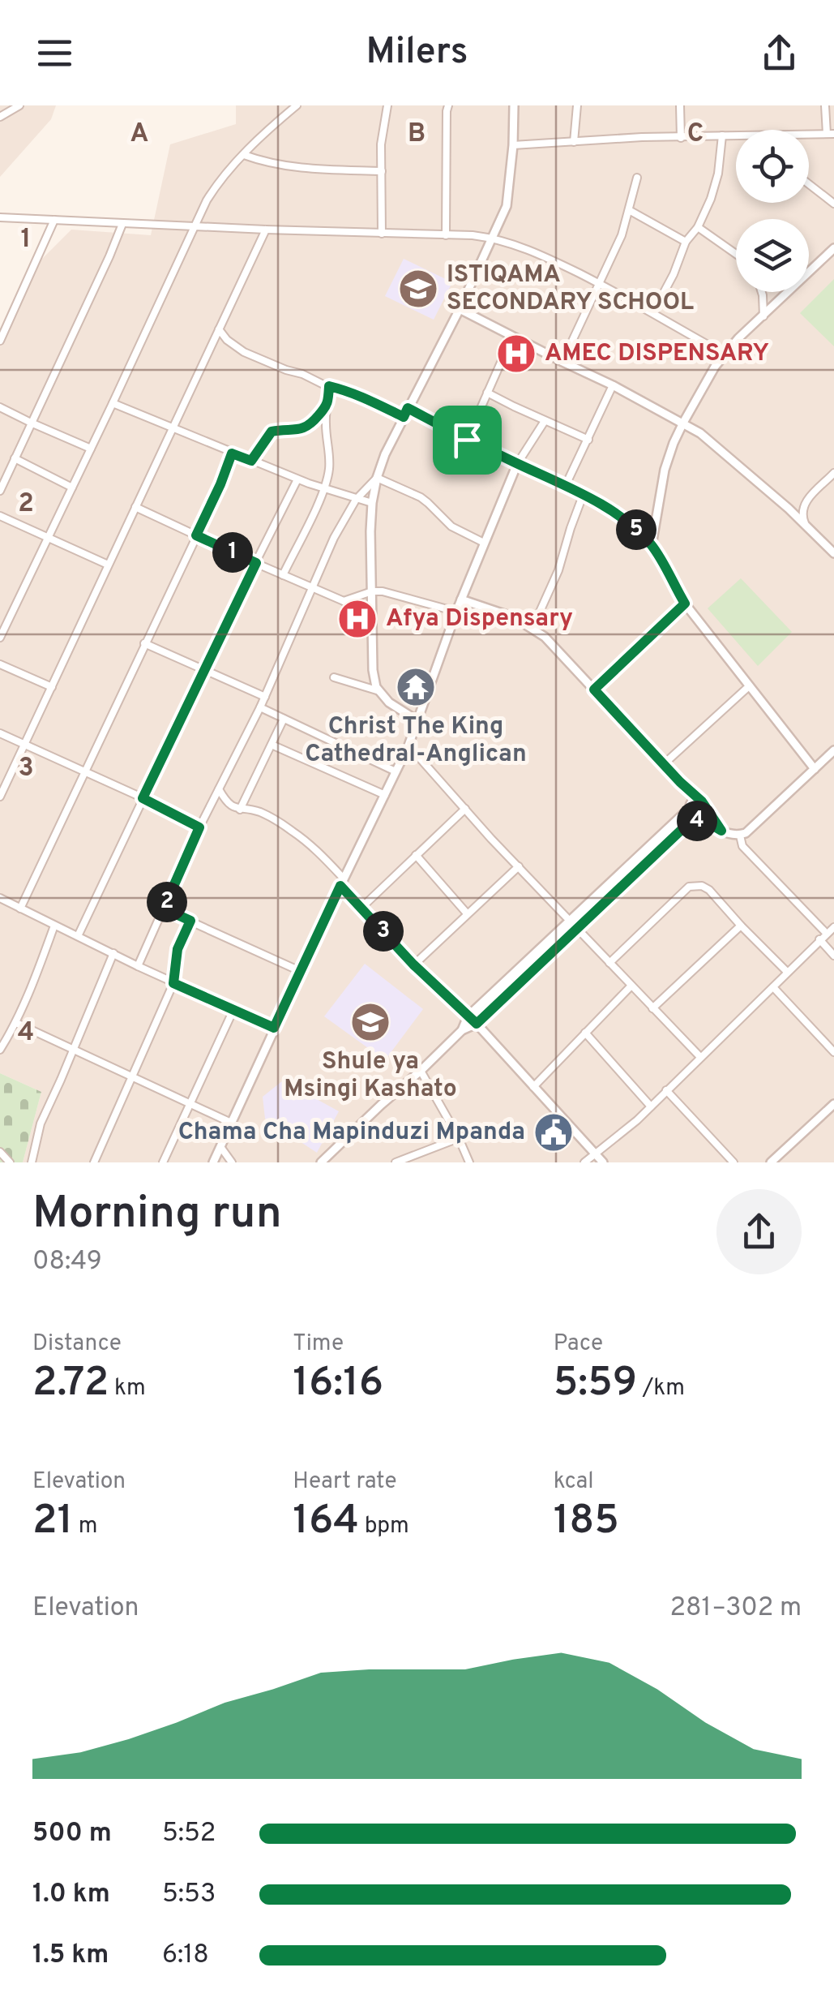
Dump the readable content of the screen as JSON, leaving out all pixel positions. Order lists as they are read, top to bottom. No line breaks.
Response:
{"places":{"school or university":["ISTIQAMA SECONDARY SCHOOL","Shule ya Msingi Kashato"],"hospital":["AMEC DISPENSARY","Afya Dispensary"],"temple":["Christ The King Cathedral-Anglican"],"public building":["Chama Cha Mapinduzi Mpanda"]},"page":{"header":"Milers","pins":["5","1","4","2","3"],"heading":["Morning run","08:49"],"stats":[["Distance","2.72 km"],["Time","16:16"],["Pace","5:59 /km"],["Elevation","21 m"],["Heart rate","164 bpm"],["kcal","185"]],"chart":["Elevation","281–302 m"],"list":[{"name":"500 m","note":"5:52"},{"name":"1.0 km","note":"5:53"},{"name":"1.5 km","note":"6:18"}]},"grid":{"columns":["A","B","C"],"rows":["1","2","3","4"]}}
